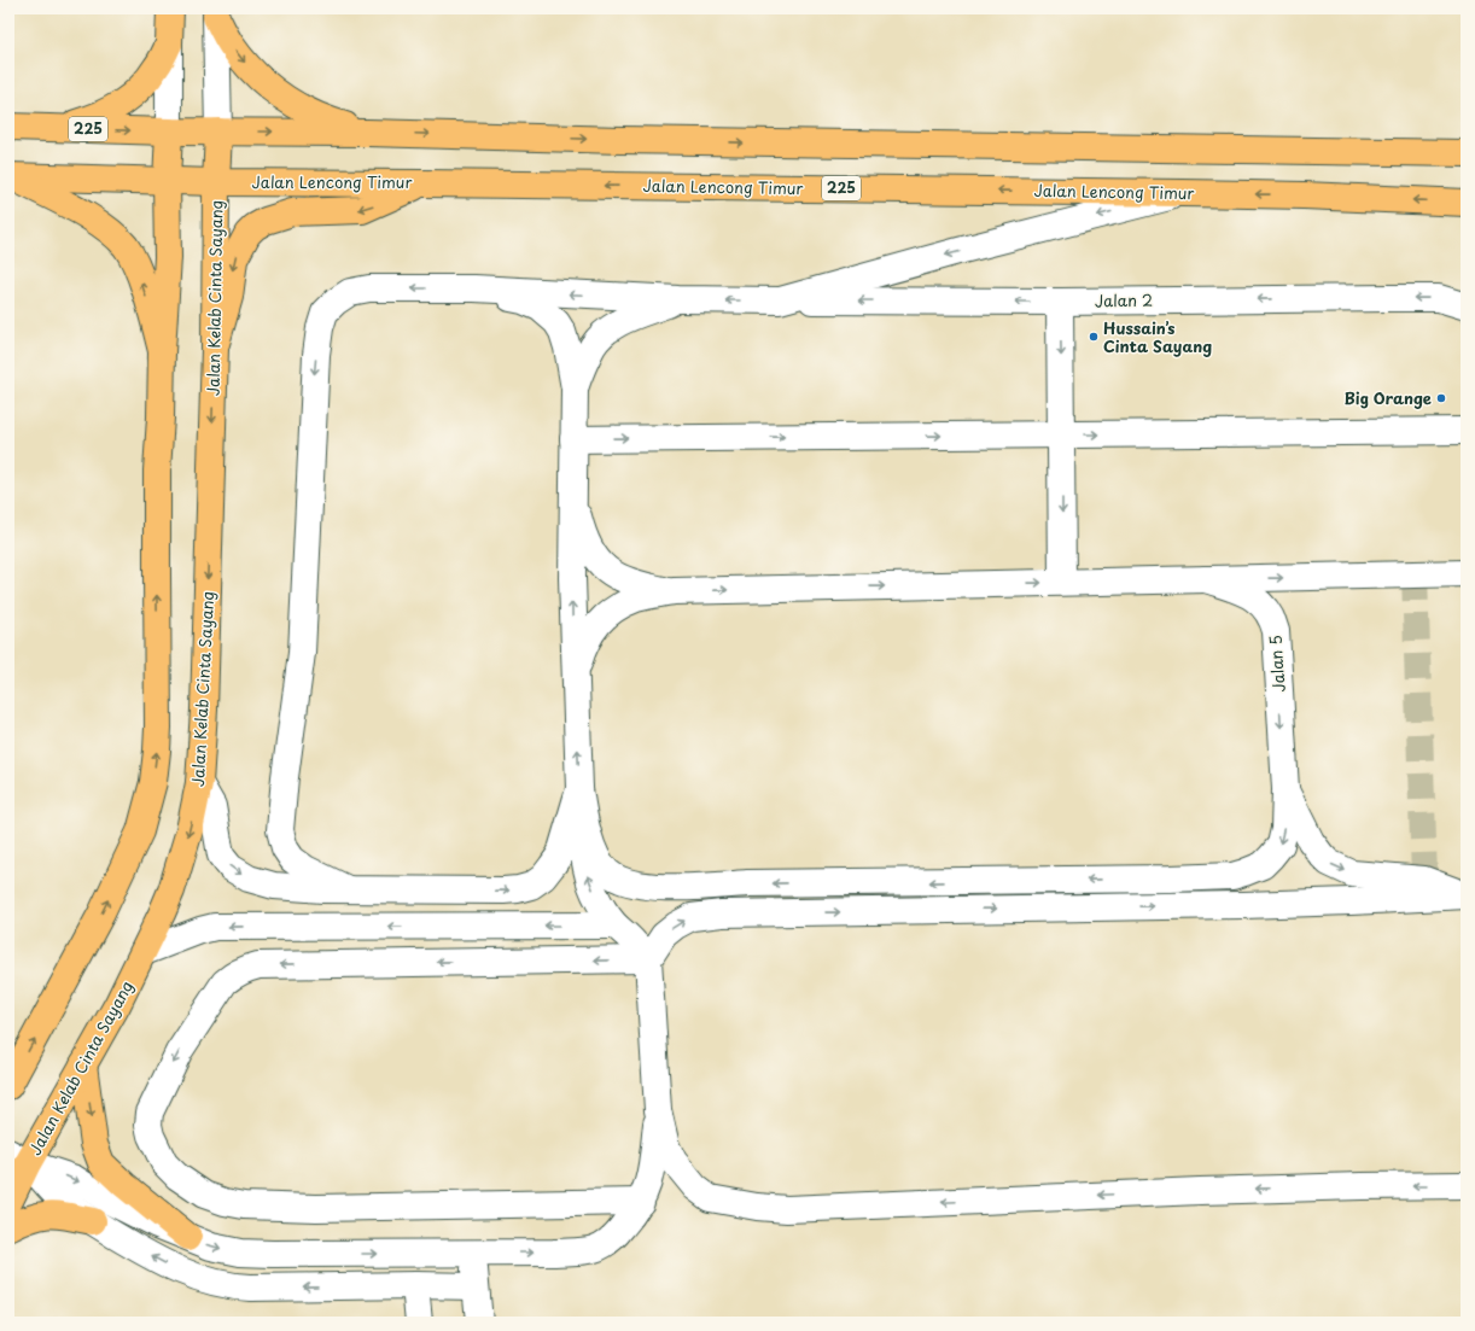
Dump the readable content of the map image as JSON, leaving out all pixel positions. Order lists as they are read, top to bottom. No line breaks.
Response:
{"streets":{"main road":["225","Jalan Lencong Timur","Jalan Kelab Cinta Sayang"],"street":["Jalan 2","Jalan 5"]},"crossings":[["225","Jalan Kelab Cinta Sayang"],["Jalan Lencong Timur","Jalan Kelab Cinta Sayang"]],"places":["Hussain’s Cinta Sayang","Big Orange"]}
